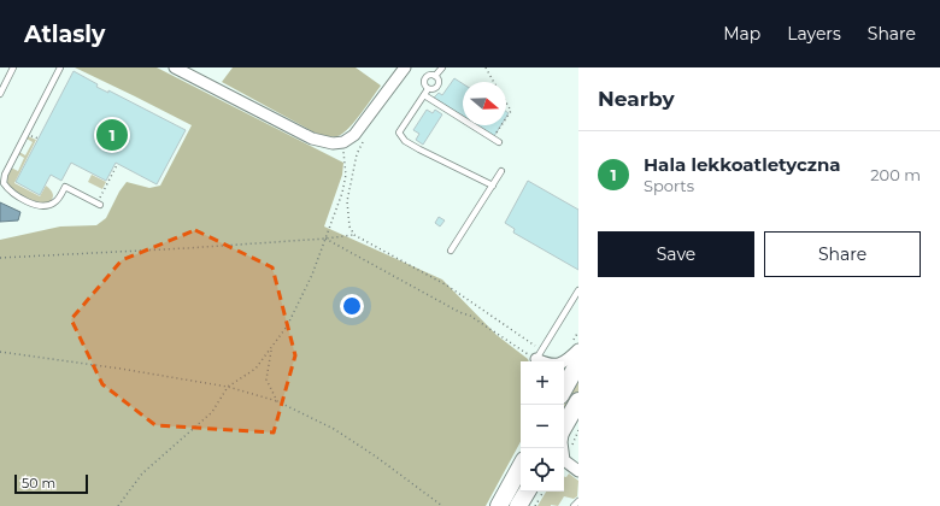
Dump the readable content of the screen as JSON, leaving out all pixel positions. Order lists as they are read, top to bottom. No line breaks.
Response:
{"scale_bar":"50 m","north":"right","page":{"header":"Atlasly","nav":["Map","Layers","Share"],"heading":"Nearby","pins":"1","list":[{"mark":"1","name":"Hala lekkoatletyczna","note":"Sports","value":"200 m"}],"buttons":["Save","Share"],"map_buttons":["+","−"],"scale":"50 m"}}
